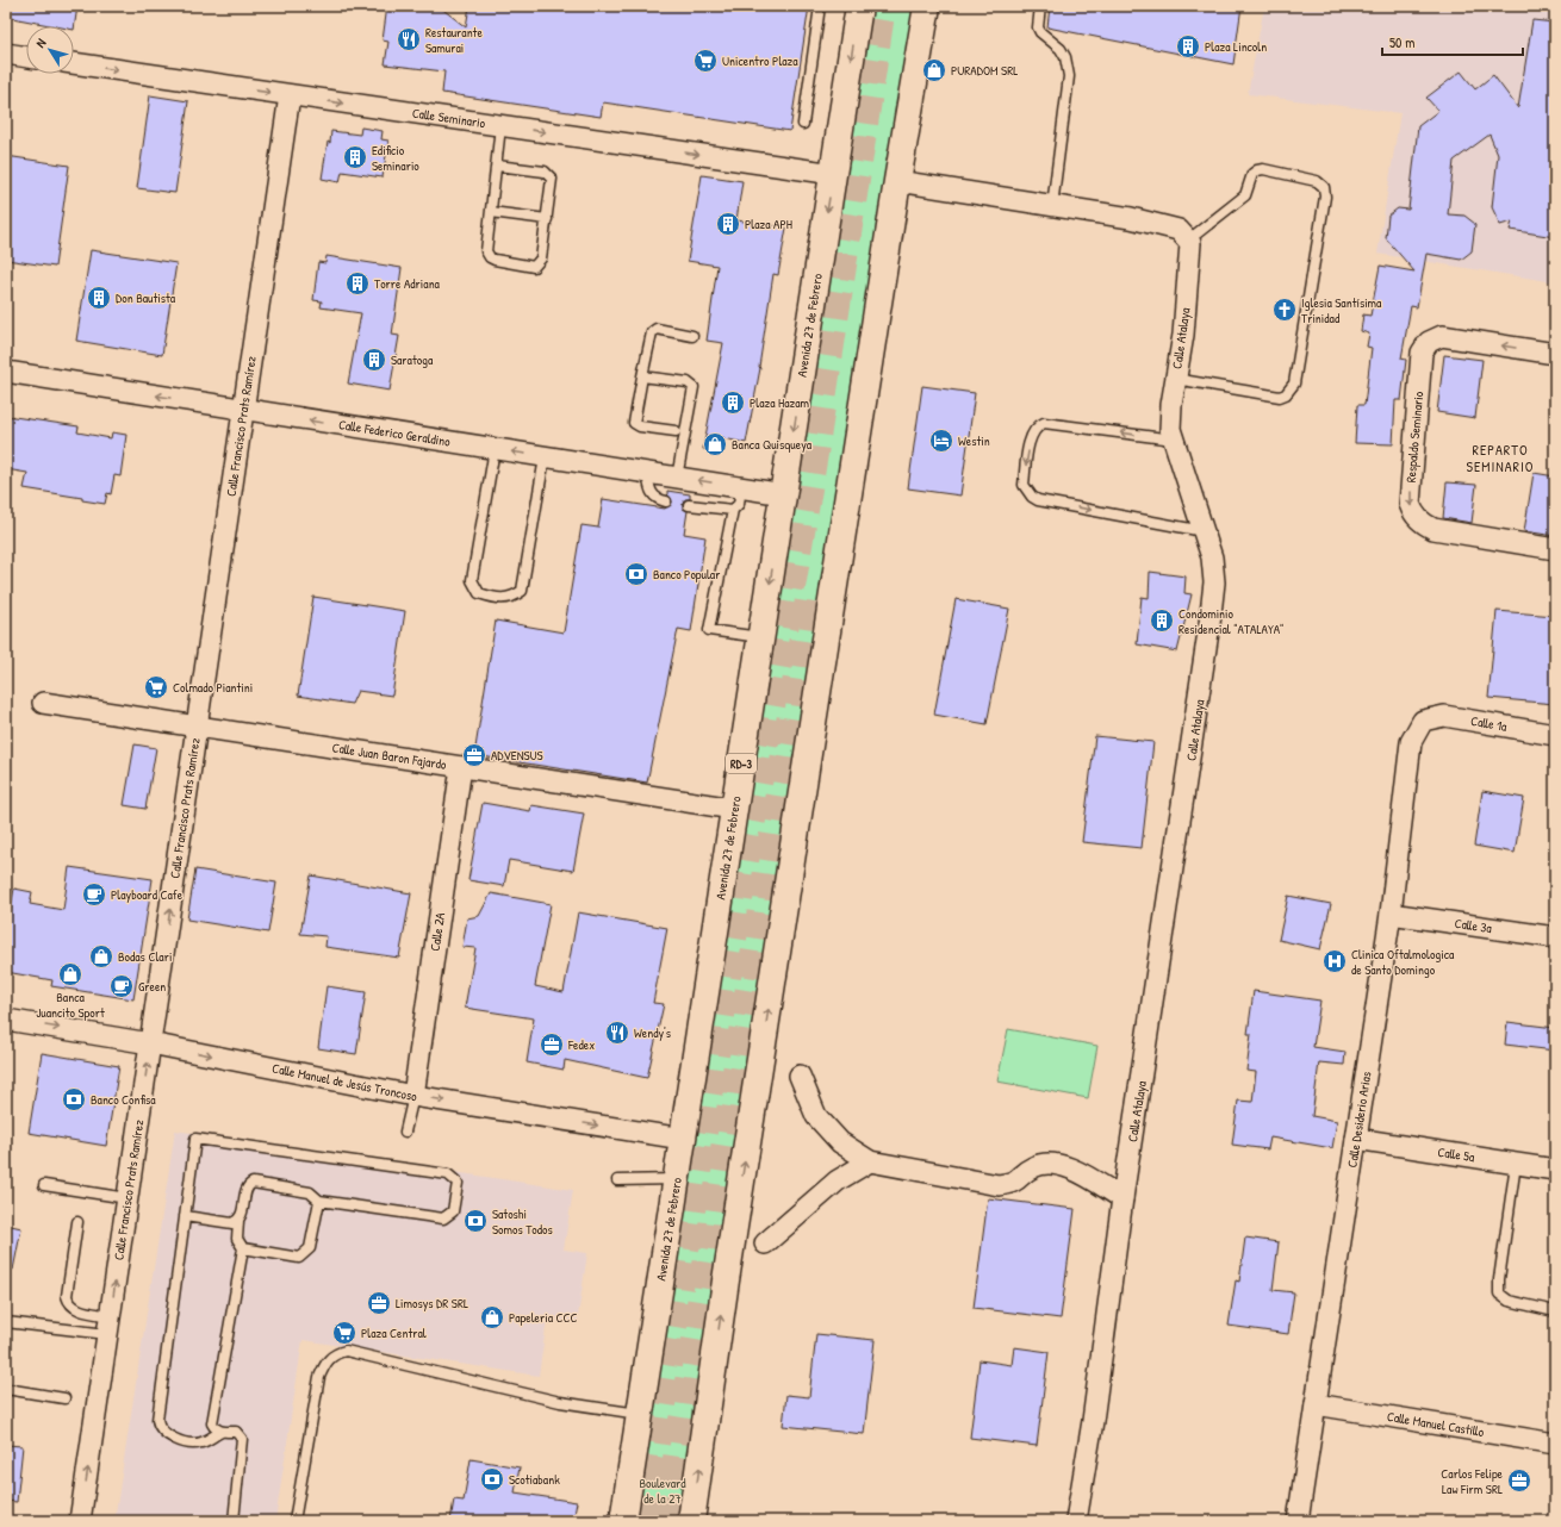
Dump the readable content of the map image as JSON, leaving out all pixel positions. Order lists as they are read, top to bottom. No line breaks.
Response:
{"streets":{"main road":["Avenida 27 de Febrero","RD-3"],"street":["Calle Seminario","Calle Atalaya","Calle Francisco Prats Ramírez","Calle Federico Geraldino","Respaldo Seminario","Calle 1a","Calle Juan Baron Fajardo","Calle 3a","Calle 2A","Calle Manuel de Jesús Troncoso","Calle Desiderio Arias","Calle 5a","Calle Manuel Castillo"]},"crossings":[["Calle Seminario","Avenida 27 de Febrero"],["Calle Seminario","Calle Francisco Prats Ramírez"],["Avenida 27 de Febrero","Calle Federico Geraldino"],["Avenida 27 de Febrero","Calle Juan Baron Fajardo"],["Avenida 27 de Febrero","Calle Manuel de Jesús Troncoso"],["Calle Francisco Prats Ramírez","Calle Federico Geraldino"],["Calle Francisco Prats Ramírez","Calle Juan Baron Fajardo"],["Calle Francisco Prats Ramírez","Calle Manuel de Jesús Troncoso"],["Calle 1a","Calle Desiderio Arias"],["Calle Juan Baron Fajardo","Calle 2A"],["Calle 3a","Calle Desiderio Arias"],["Calle 2A","Calle Manuel de Jesús Troncoso"],["Calle Desiderio Arias","Calle 5a"],["Calle Desiderio Arias","Calle Manuel Castillo"]],"one_way":["Calle Seminario","Calle Francisco Prats Ramírez","Calle Federico Geraldino","Calle Manuel de Jesús Troncoso"],"districts":["REPARTO SEMINARIO"],"parks":["Boulevard de la 27"],"places":{"restaurant":["Restaurante Samurai","Wendy's"],"building":["Plaza Lincoln","Edificio Seminario","Plaza APH","Torre Adriana","Don Bautista","Saratoga","Plaza Hazam","Condominio Residencial \"ATALAYA\""],"supermarket":["Unicentro Plaza","Colmado Piantini","Plaza Central"],"shop":["PURADOM SRL","Banca Quisqueya","Bodas Clari","Banca Juancito Sport","Papeleria CCC"],"church":["Iglesia Santísima Trinidad"],"hotel":["Westin"],"bank":["Banco Popular","Banco Confisa","Satoshi Somos Todos","Scotiabank"],"office":["ADVENSUS","Fedex","Limosys DR SRL","Carlos Felipe Law Firm SRL"],"cafe":["Playboard Cafe","Green"],"hospital":["Clinica Oftalmologica de Santo Domingo"]},"scale_bar":"50 m","north":"top left"}
